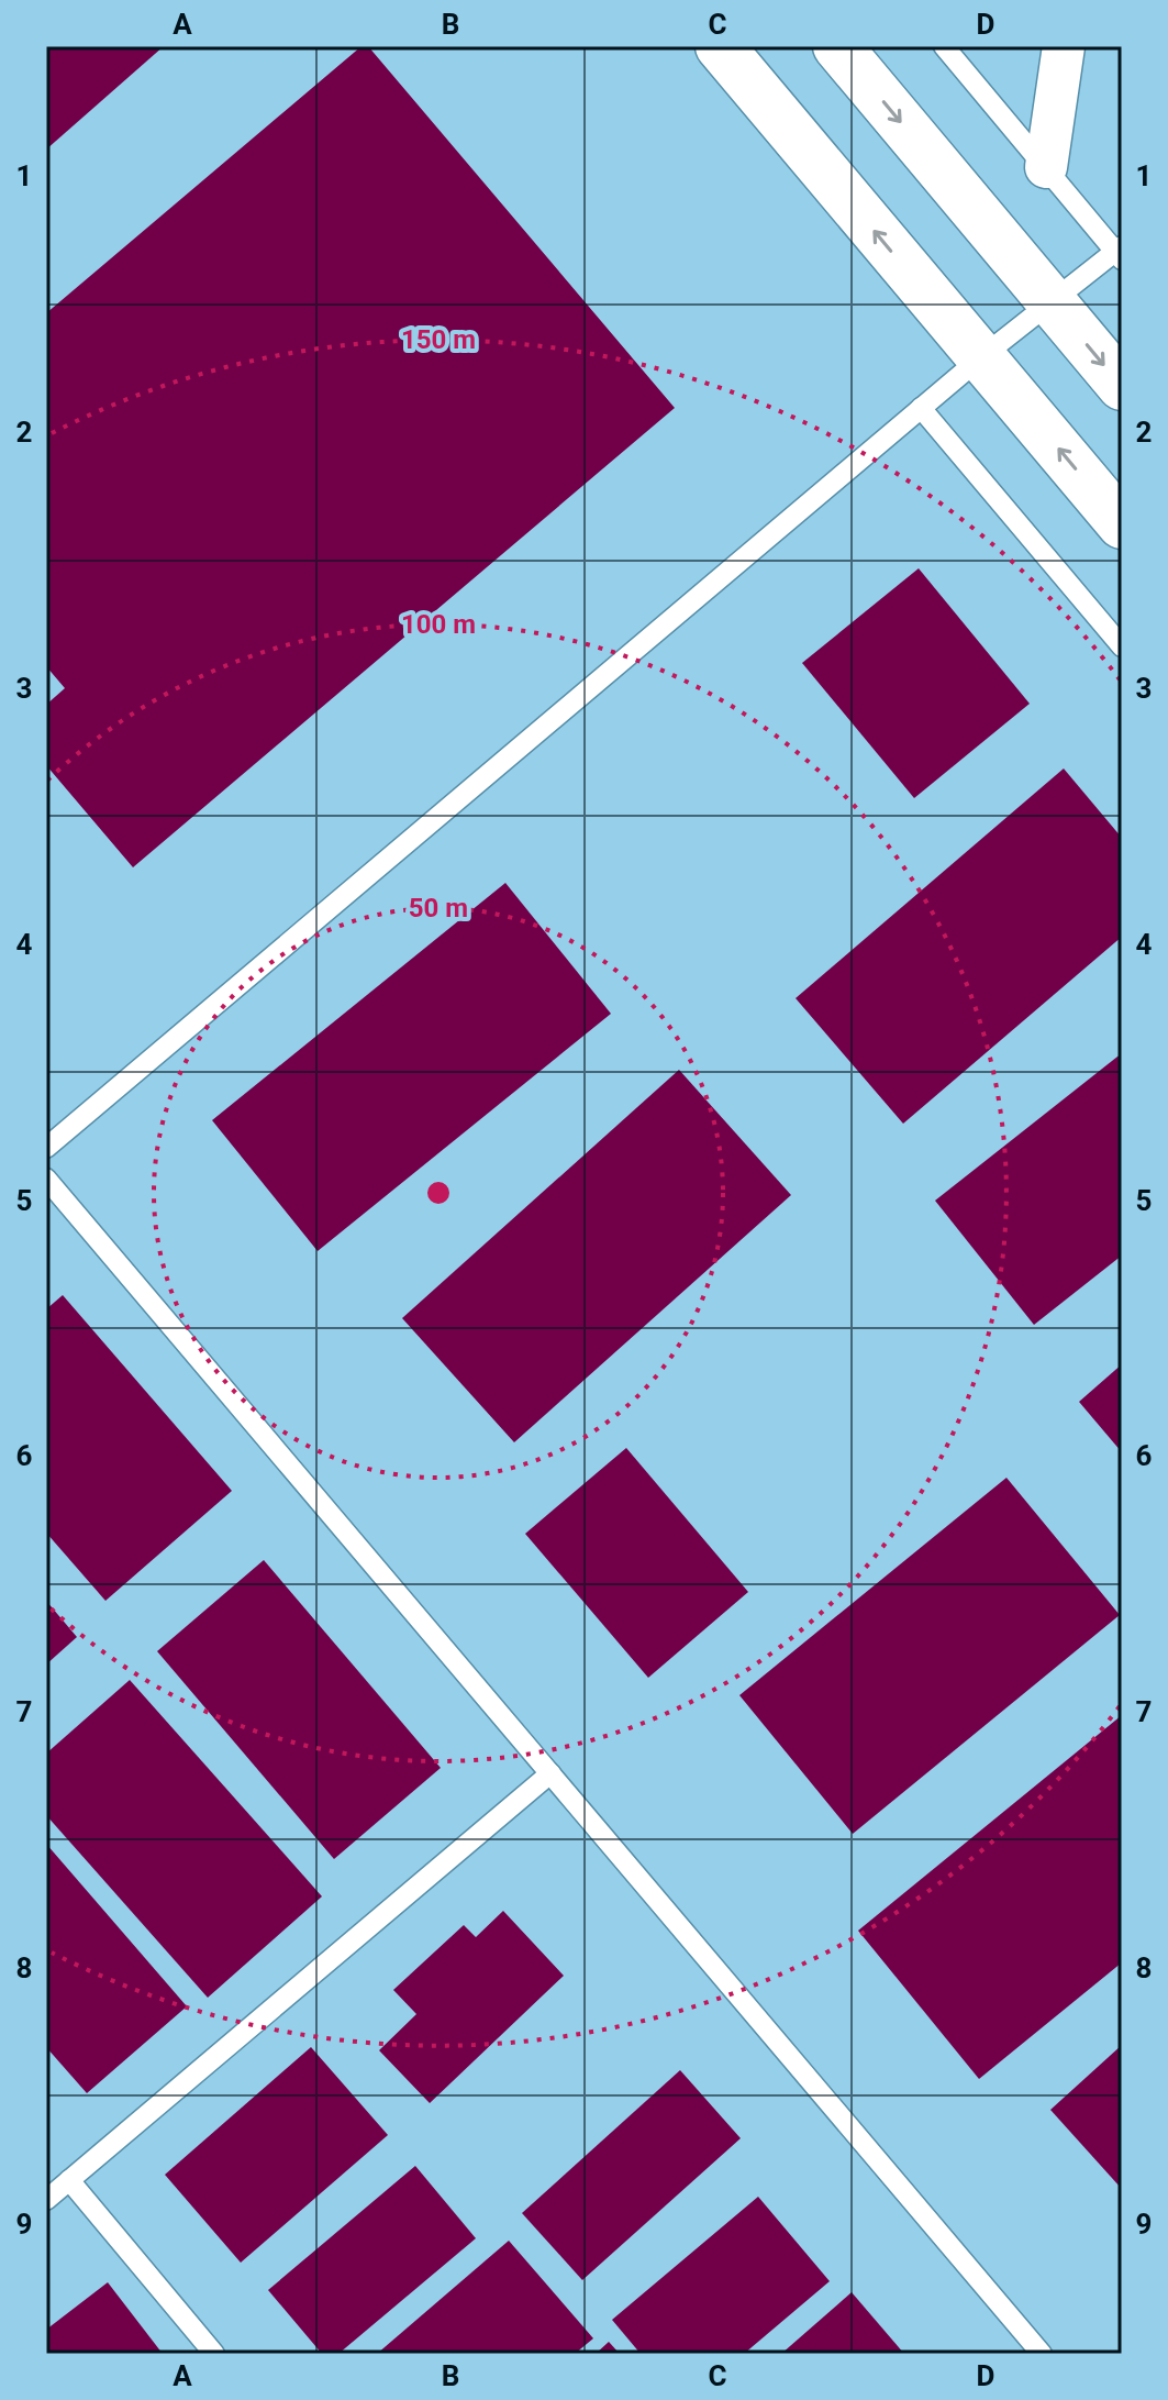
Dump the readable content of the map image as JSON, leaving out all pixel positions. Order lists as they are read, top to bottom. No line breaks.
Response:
{"grid":{"columns":["A","B","C","D"],"rows":["1","2","3","4","5","6","7","8","9"]},"rings":["150 m","100 m","50 m"]}
